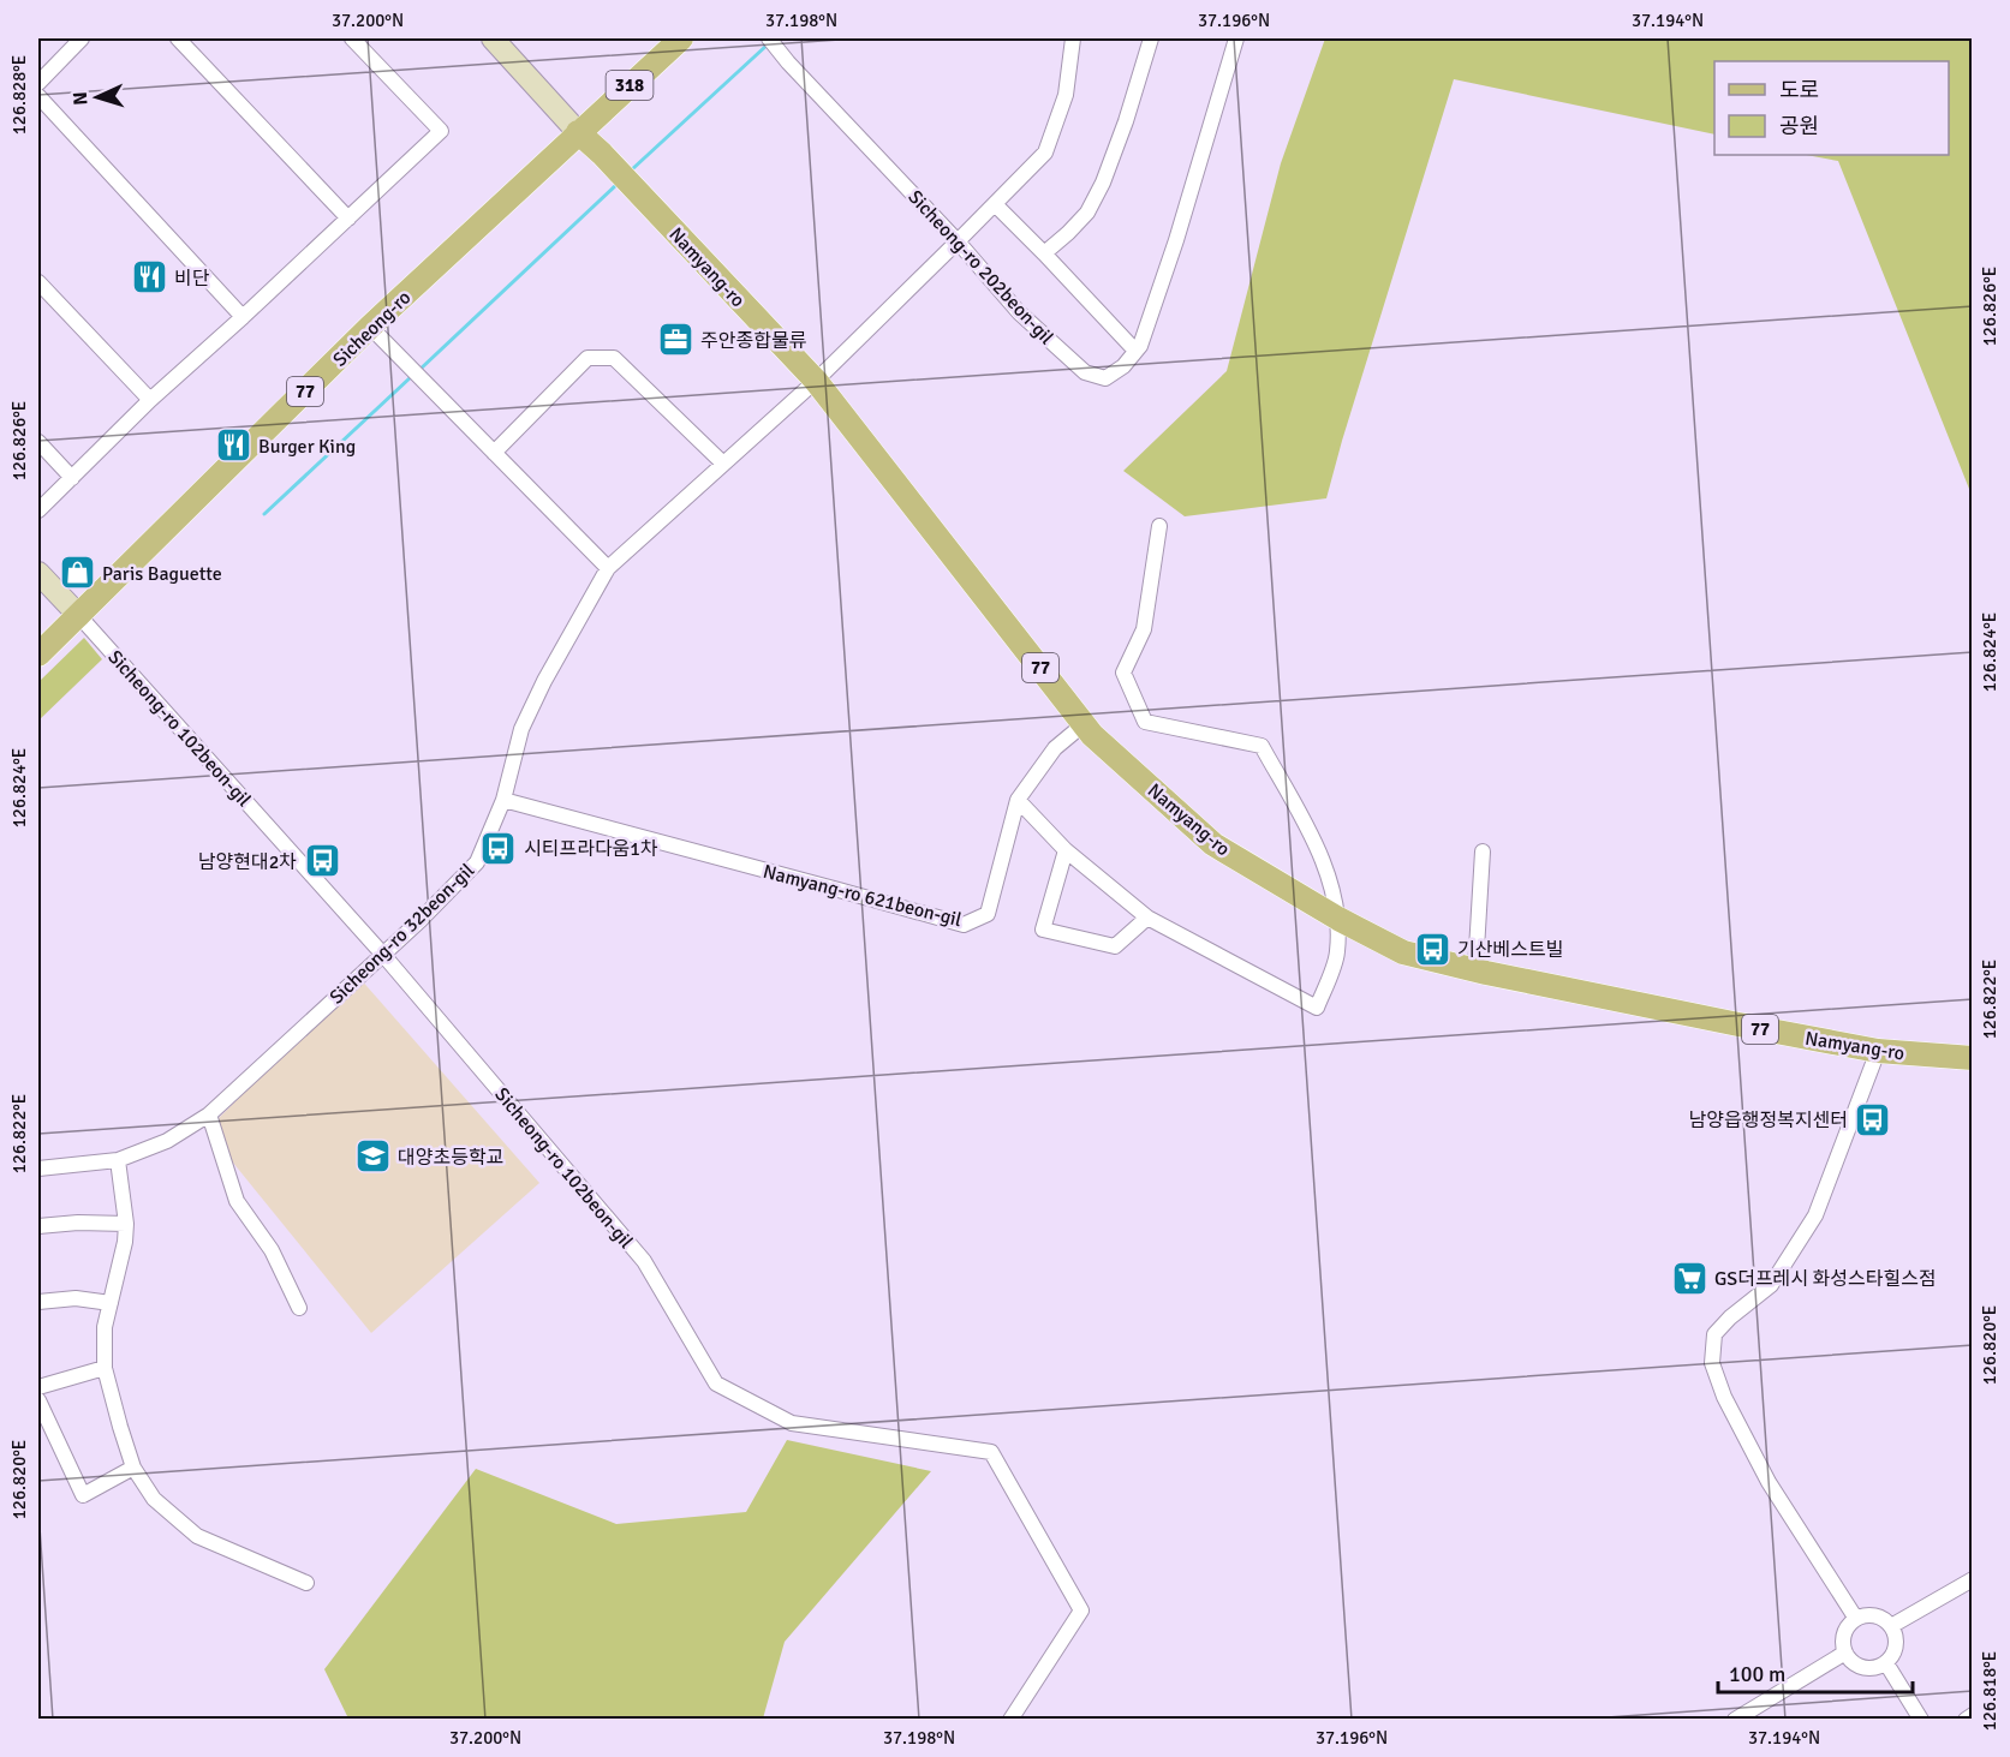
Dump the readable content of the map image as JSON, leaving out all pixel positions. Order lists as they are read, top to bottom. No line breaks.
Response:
{"streets":{"main road":["318","Namyang-ro","Sicheong-ro","77"],"street":["Sicheong-ro 202beon-gil","Sicheong-ro 102beon-gil","Namyang-ro 621beon-gil","Sicheong-ro 32beon-gil"]},"crossings":[["Namyang-ro","Sicheong-ro"],["Namyang-ro","Sicheong-ro 32beon-gil"],["Sicheong-ro 202beon-gil","Sicheong-ro 32beon-gil"],["Sicheong-ro","Sicheong-ro 102beon-gil"],["Sicheong-ro 102beon-gil","Sicheong-ro 32beon-gil"],["Namyang-ro 621beon-gil","Sicheong-ro 32beon-gil"]],"places":{"restaurant":["비단","Burger King"],"office":["주안종합물류"],"shop":["Paris Baguette"],"bus stop":["시티프라다움1차","남양현대2차","기산베스트빌","남양읍행정복지센터"],"school or university":["대양초등학교"],"supermarket":["GS더프레시 화성스타힐스점"]},"legend":["도로","공원"],"scale_bar":"100 m","north":"left","coordinates":["37.200°N","37.198°N","37.196°N","37.194°N","126.828°E","126.826°E","126.824°E","126.822°E","126.820°E","126.818°E"]}
